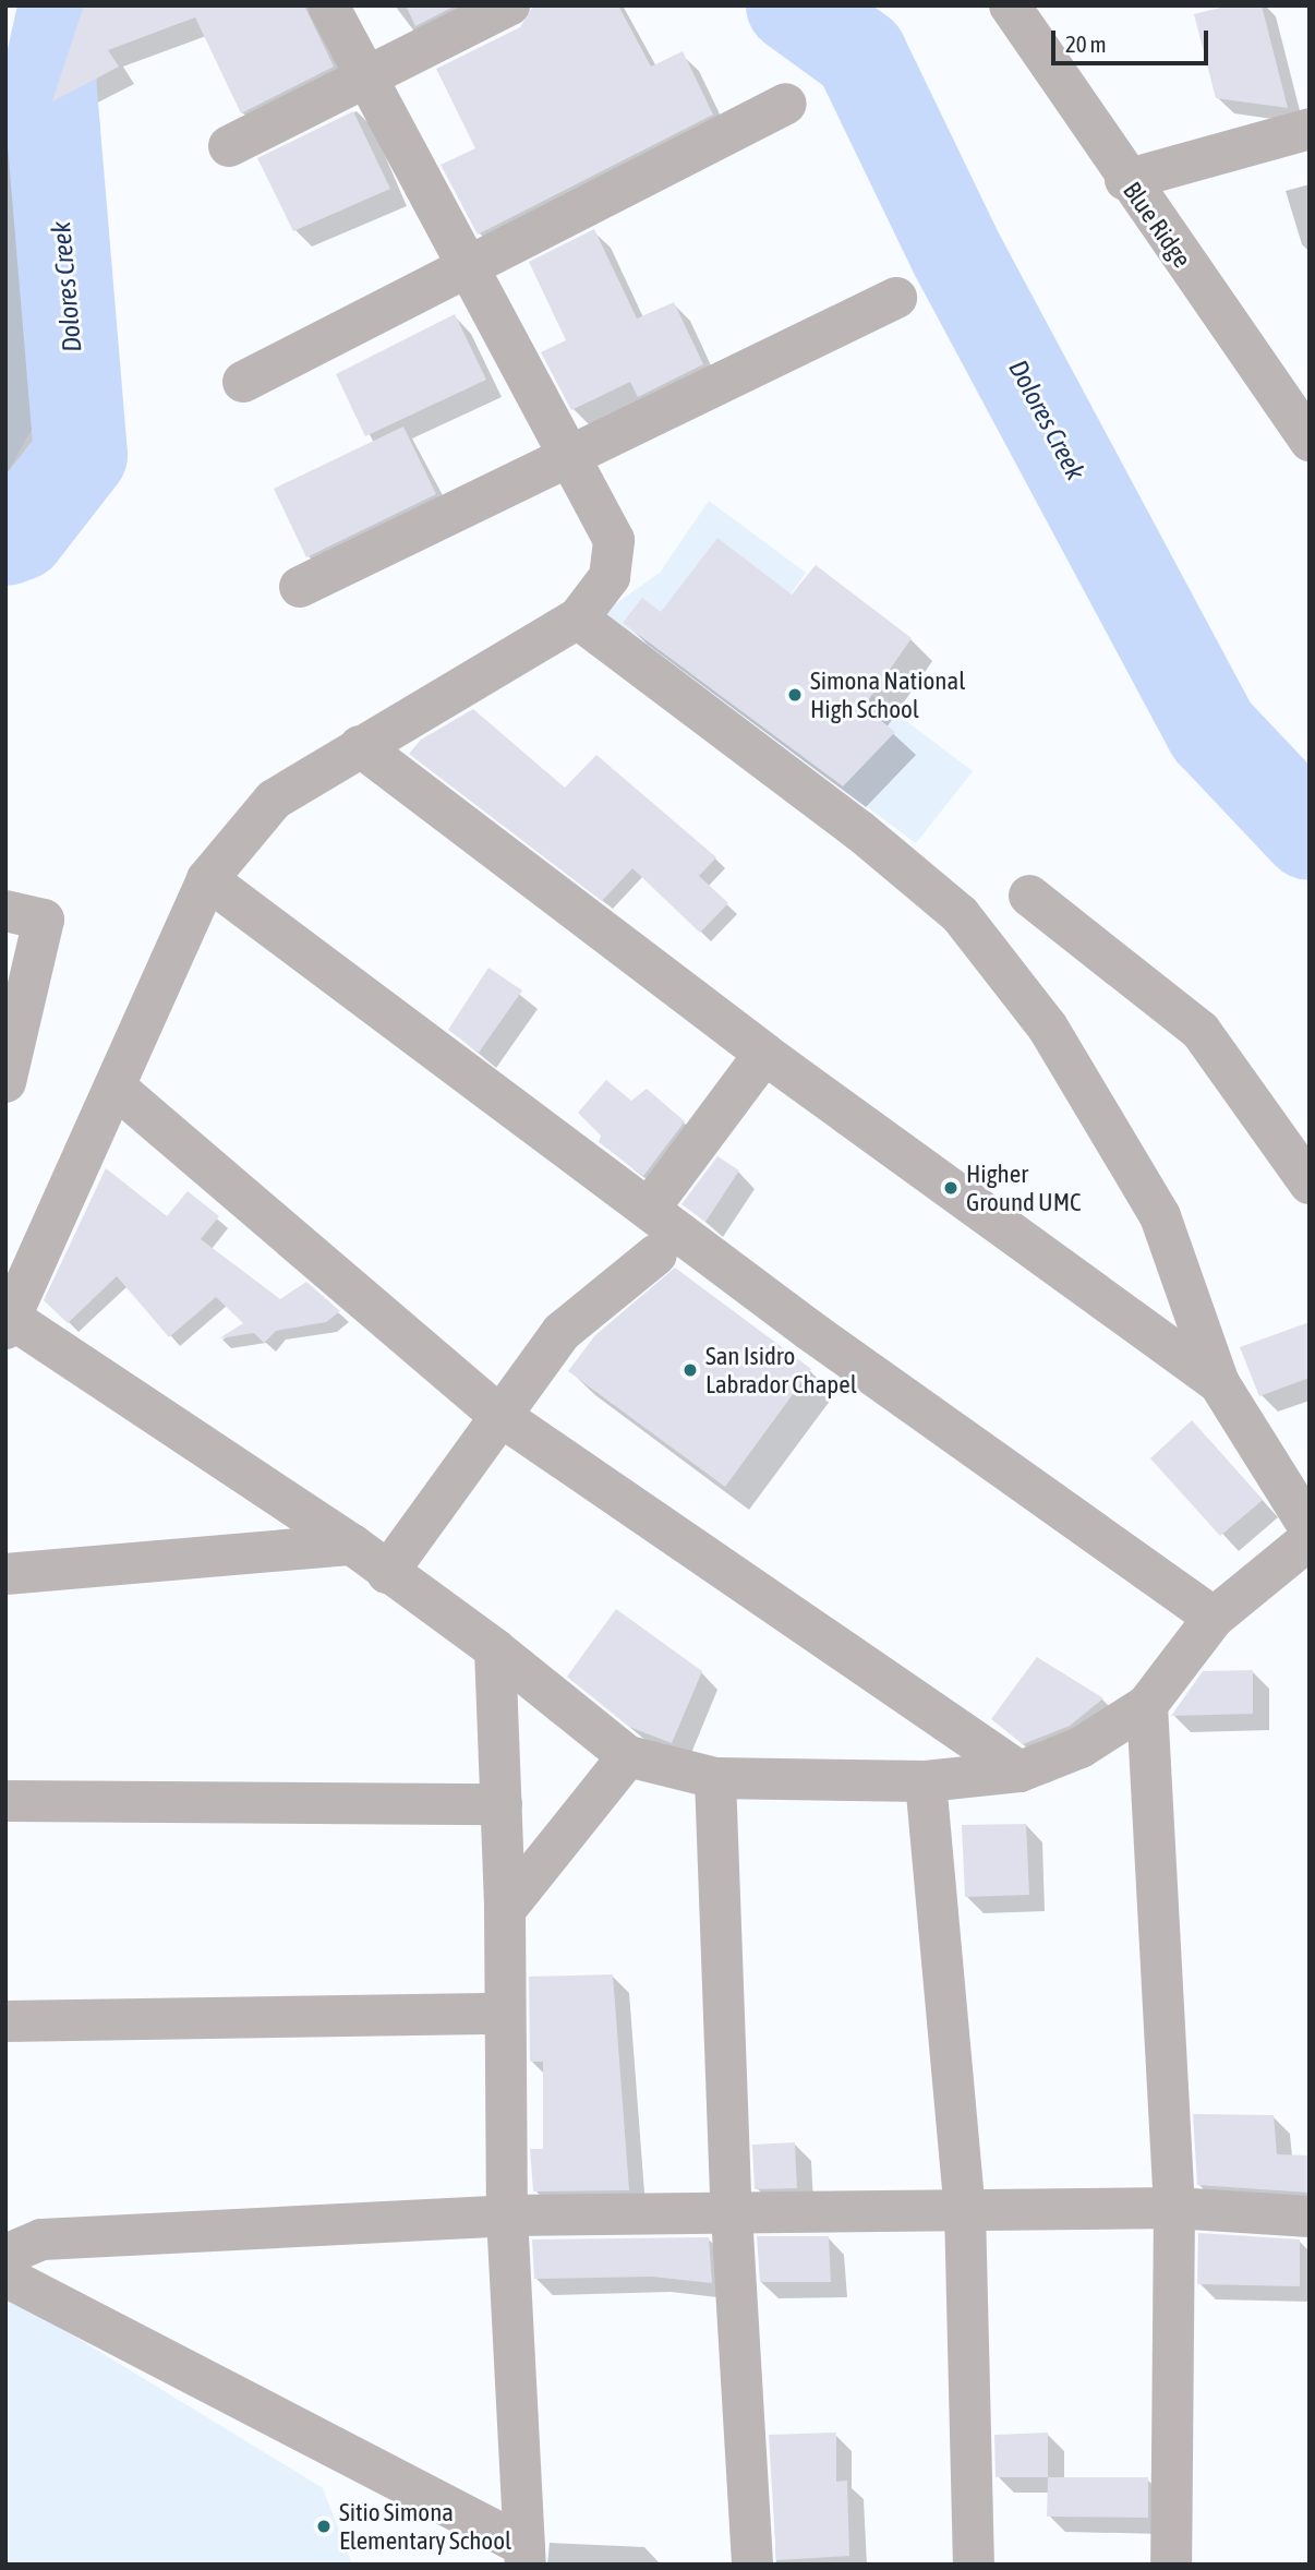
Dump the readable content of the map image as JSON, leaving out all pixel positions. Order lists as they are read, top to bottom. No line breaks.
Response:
{"streets":{"street":["Blue Ridge"]},"water":["Dolores Creek"],"places":["Simona National High School","Higher Ground UMC","San Isidro Labrador Chapel","Sitio Simona Elementary School"],"scale_bar":"20 m"}
